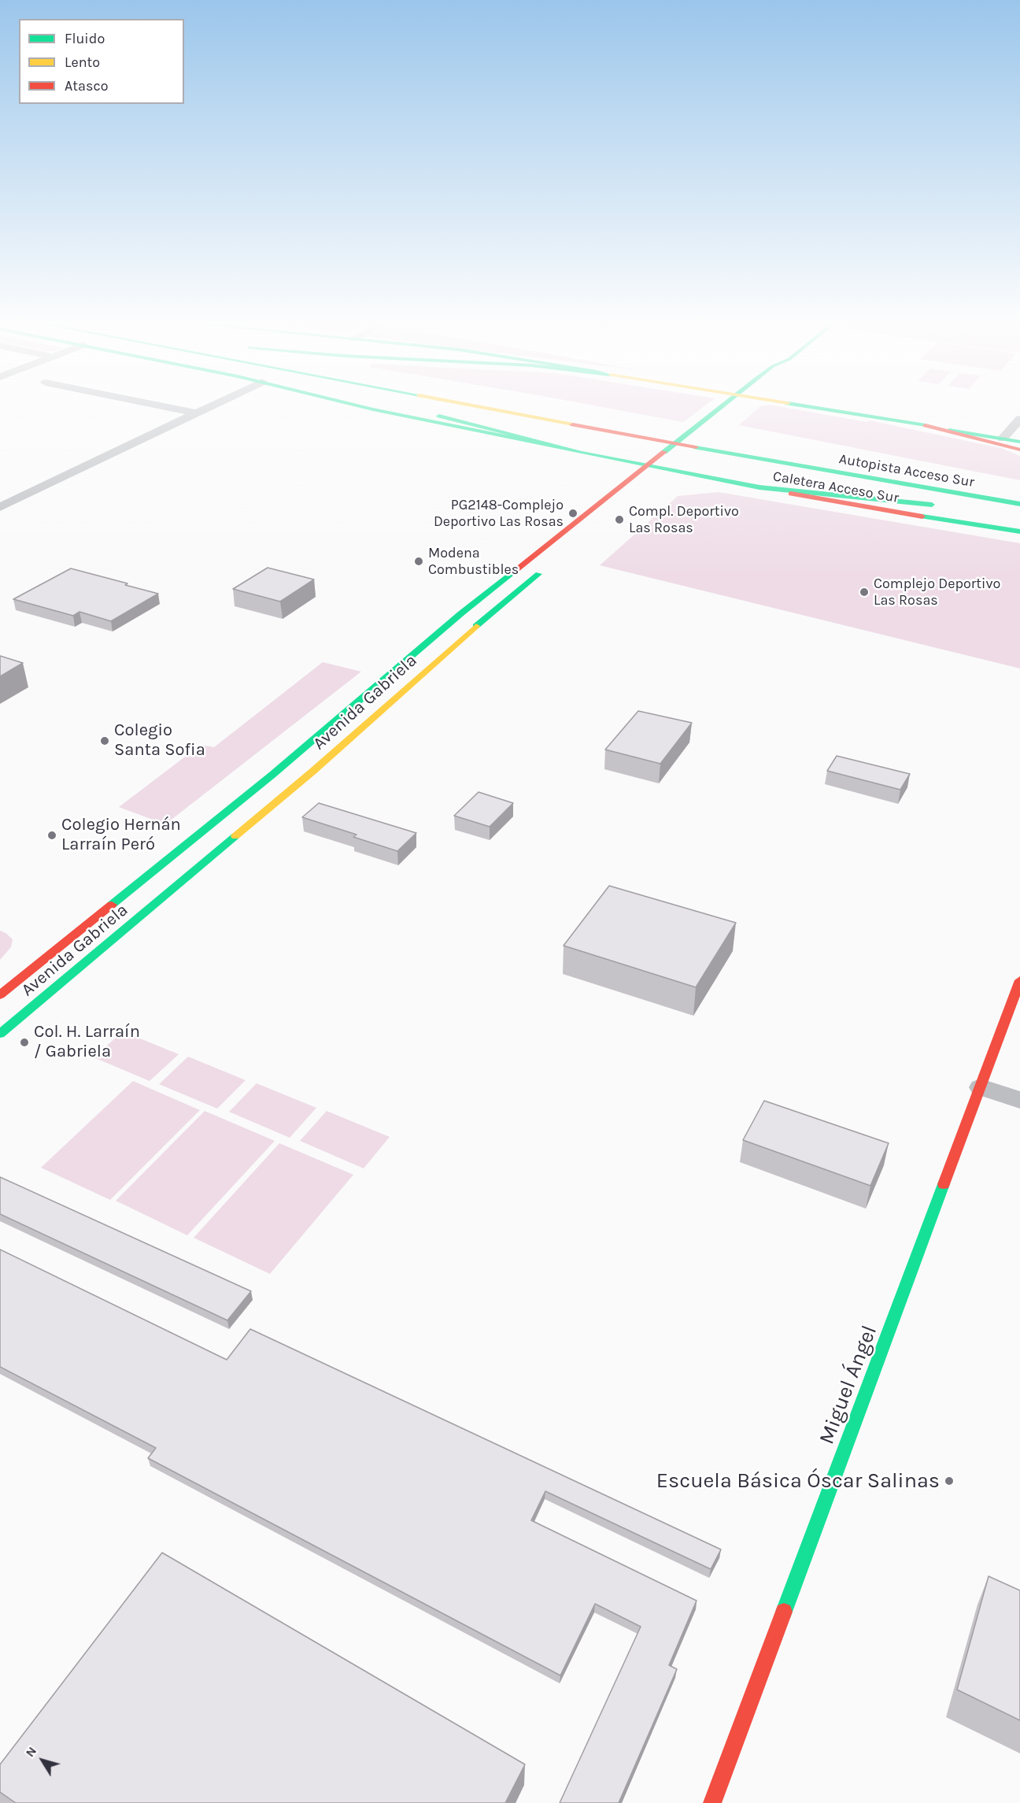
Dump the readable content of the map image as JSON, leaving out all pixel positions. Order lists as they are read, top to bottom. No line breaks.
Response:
{"streets":{"main road":["Autopista Acceso Sur","Caletera Acceso Sur","Avenida Gabriela","Miguel Ángel"]},"places":["PG2148-Complejo Deportivo Las Rosas","Compl. Deportivo Las Rosas","Modena Combustibles","Complejo Deportivo Las Rosas","Colegio Santa Sofia","Colegio Hernán Larraín Peró","Col. H. Larraín / Gabriela","Escuela Básica Óscar Salinas"],"legend":["Fluido","Lento","Atasco"],"north":"top left"}
